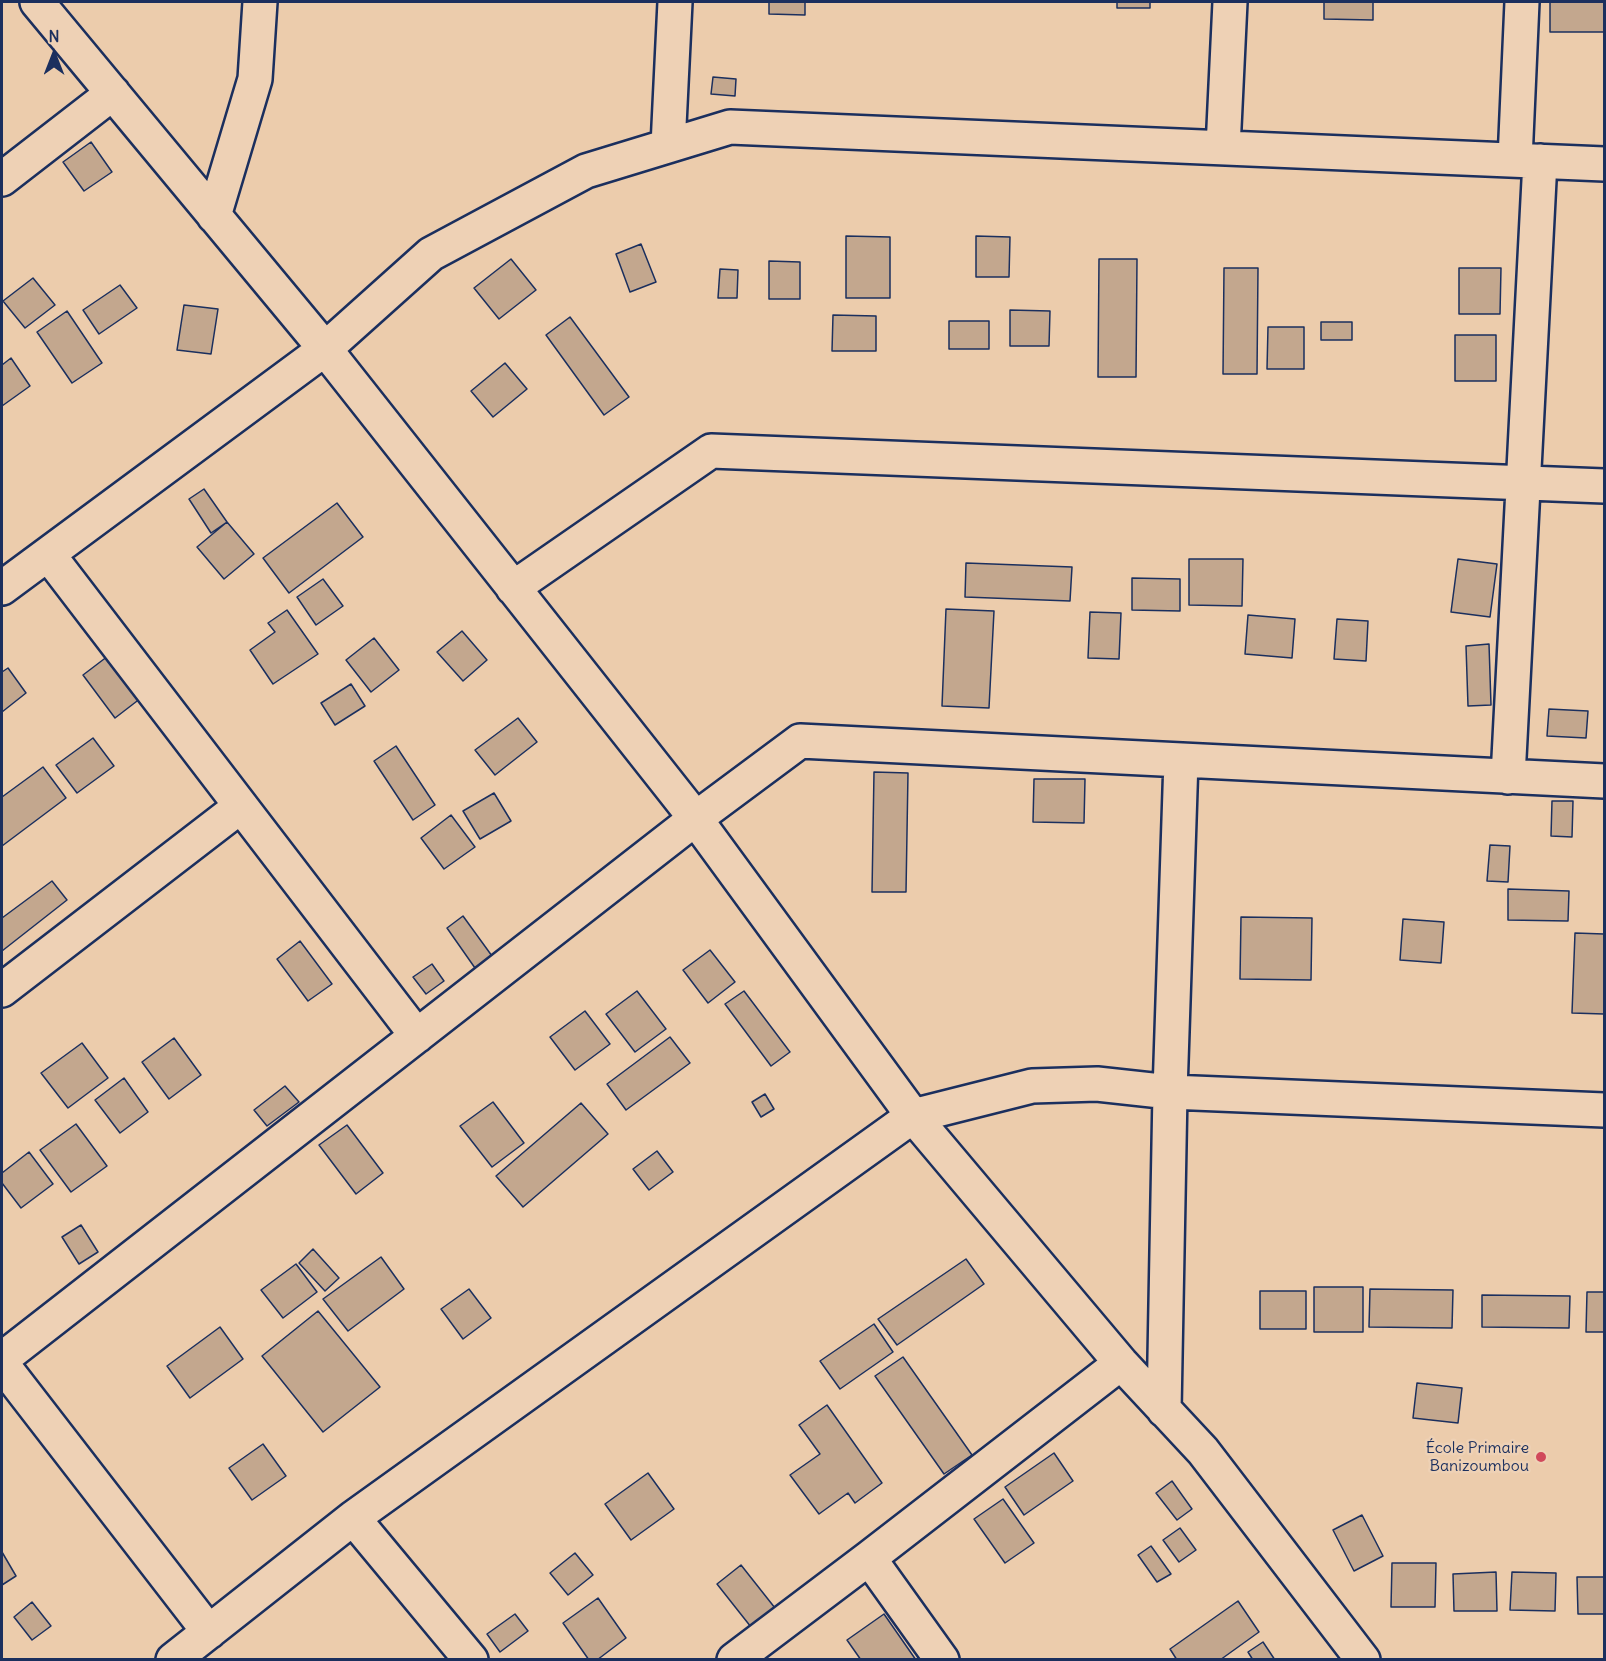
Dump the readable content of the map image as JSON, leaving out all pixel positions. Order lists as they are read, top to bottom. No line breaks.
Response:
{"places":["École Primaire Banizoumbou"],"north":"top"}
